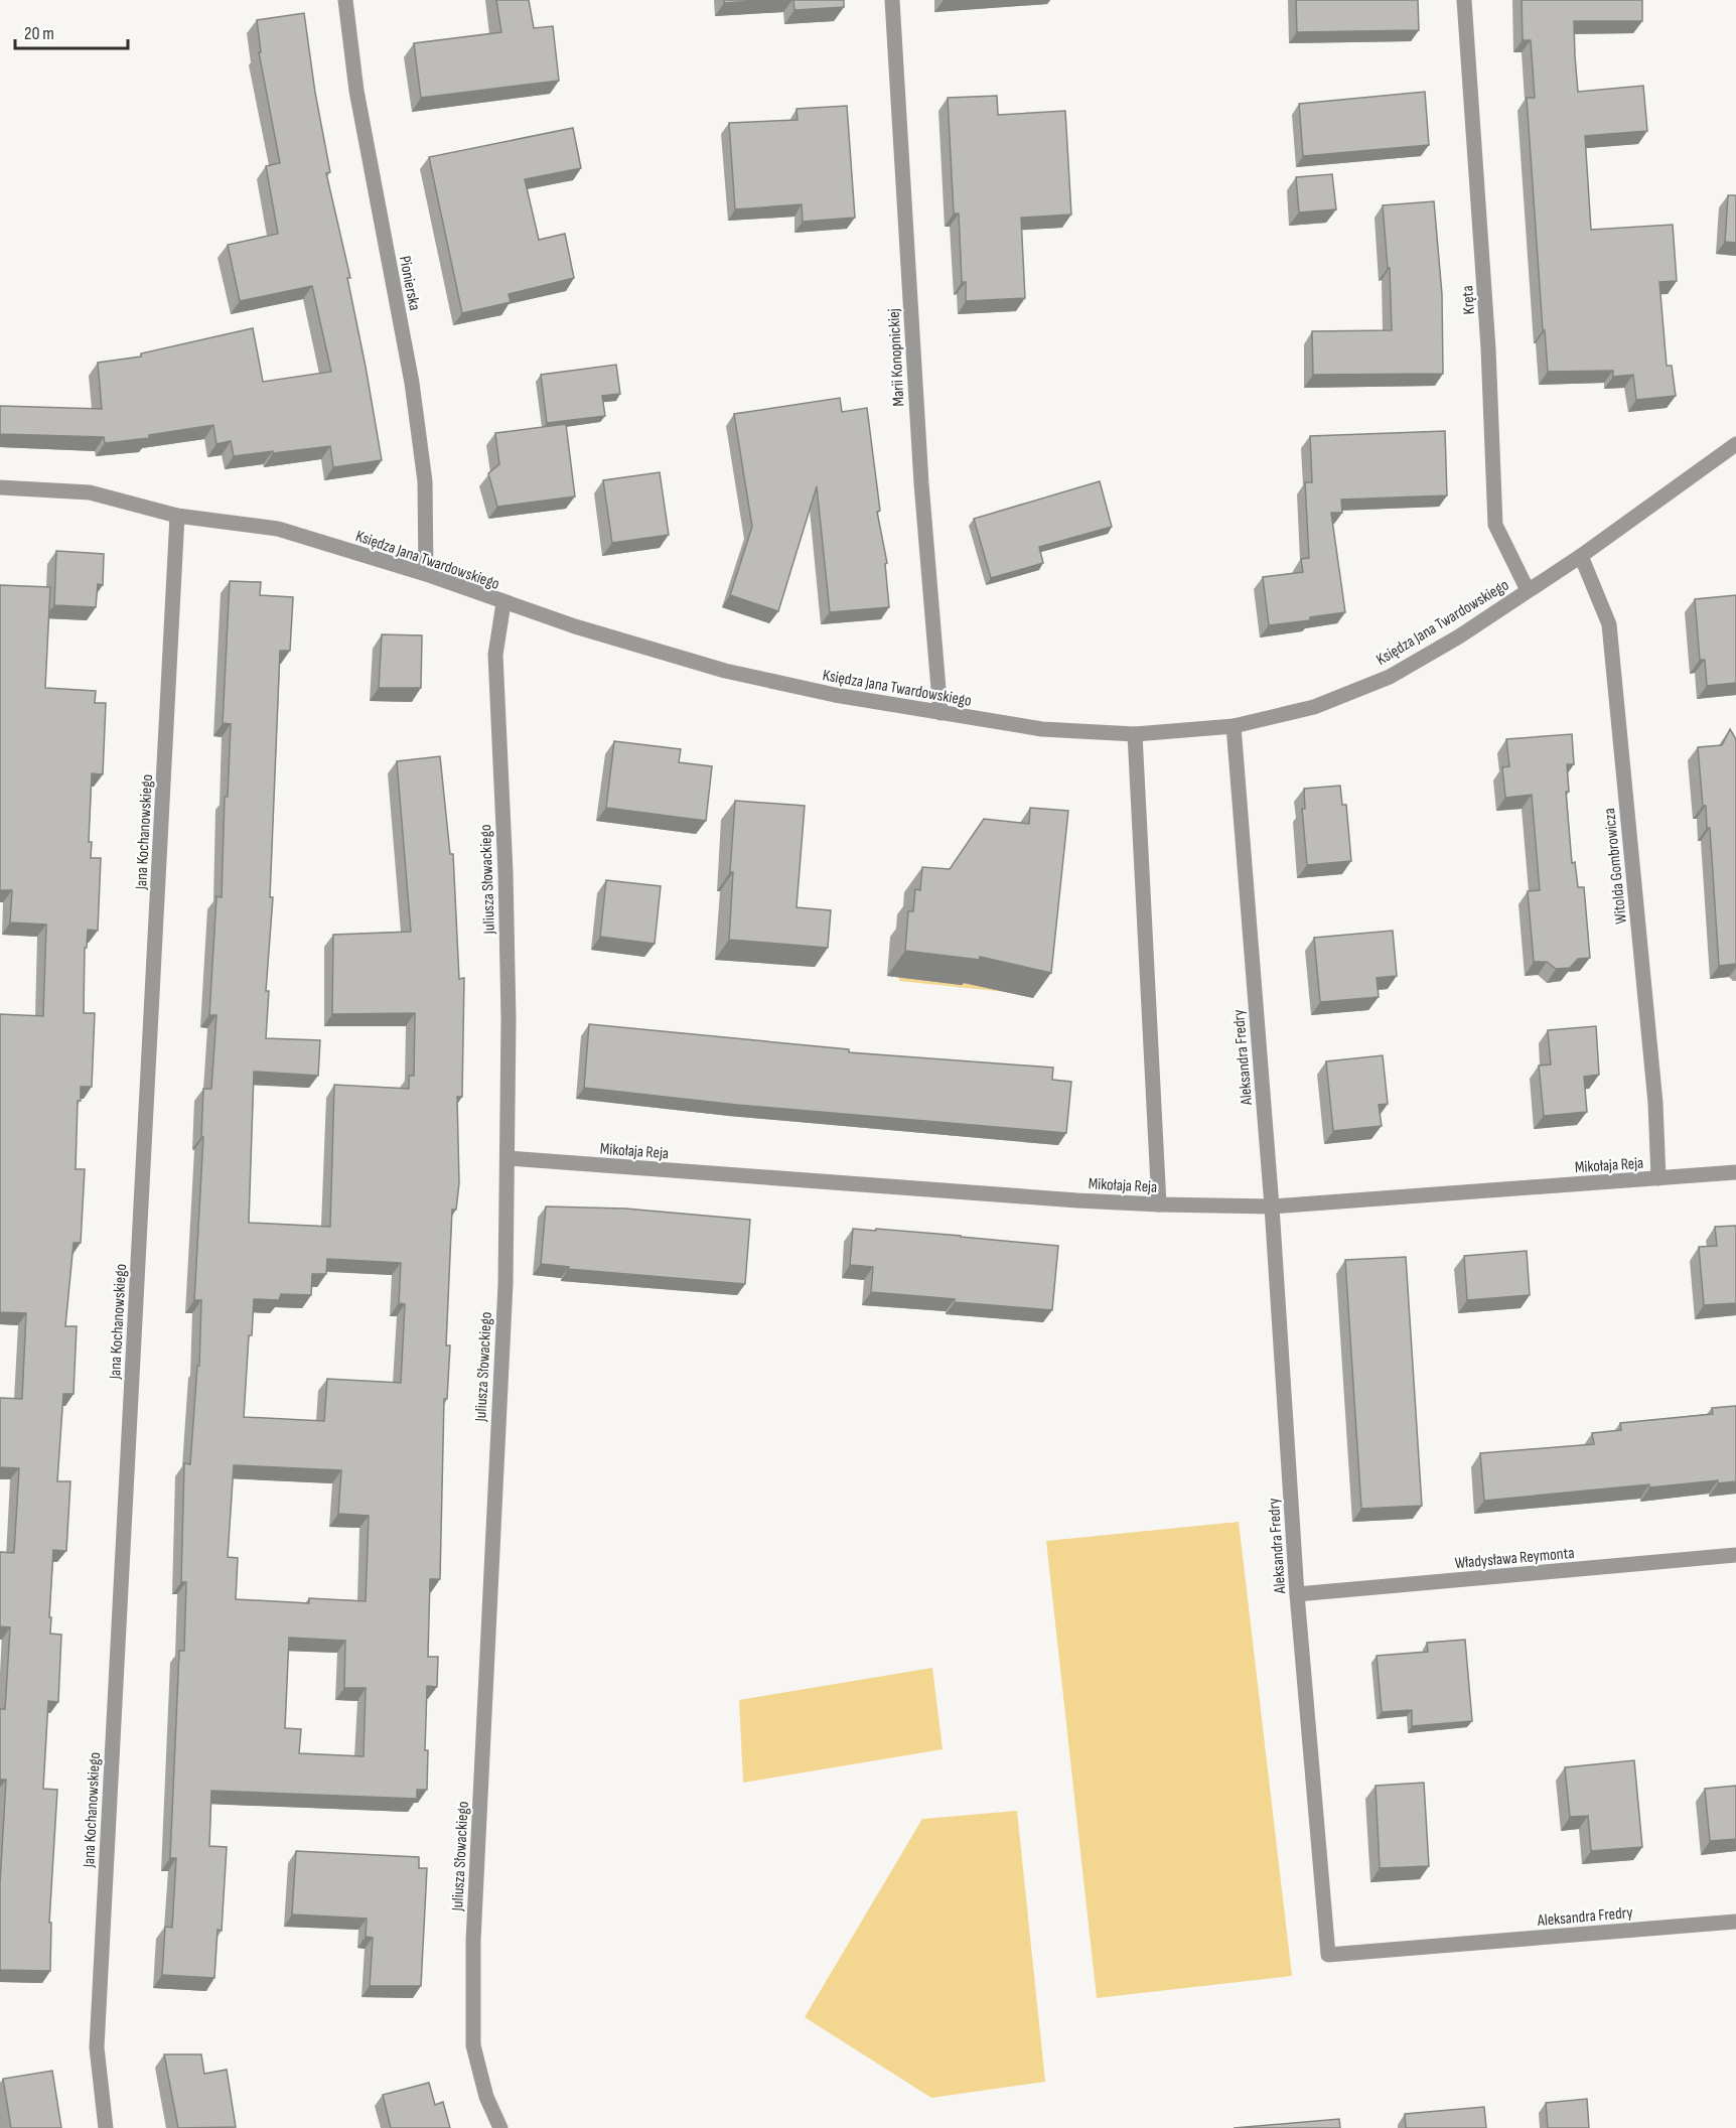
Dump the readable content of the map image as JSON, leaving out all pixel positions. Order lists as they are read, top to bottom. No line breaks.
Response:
{"streets":{"street":["Pionierska","Kręta","Marii Konopnickiej","Księdza Jana Twardowskiego","Jana Kochanowskiego","Witolda Gombrowicza","Juliusza Słowackiego","Aleksandra Fredry","Mikołaja Reja","Władysława Reymonta"]},"crossings":[["Pionierska","Księdza Jana Twardowskiego"],["Kręta","Księdza Jana Twardowskiego"],["Marii Konopnickiej","Księdza Jana Twardowskiego"],["Księdza Jana Twardowskiego","Jana Kochanowskiego"],["Księdza Jana Twardowskiego","Witolda Gombrowicza"],["Księdza Jana Twardowskiego","Juliusza Słowackiego"],["Księdza Jana Twardowskiego","Aleksandra Fredry"],["Witolda Gombrowicza","Mikołaja Reja"],["Juliusza Słowackiego","Mikołaja Reja"],["Aleksandra Fredry","Mikołaja Reja"],["Aleksandra Fredry","Władysława Reymonta"]],"scale_bar":"20 m"}
